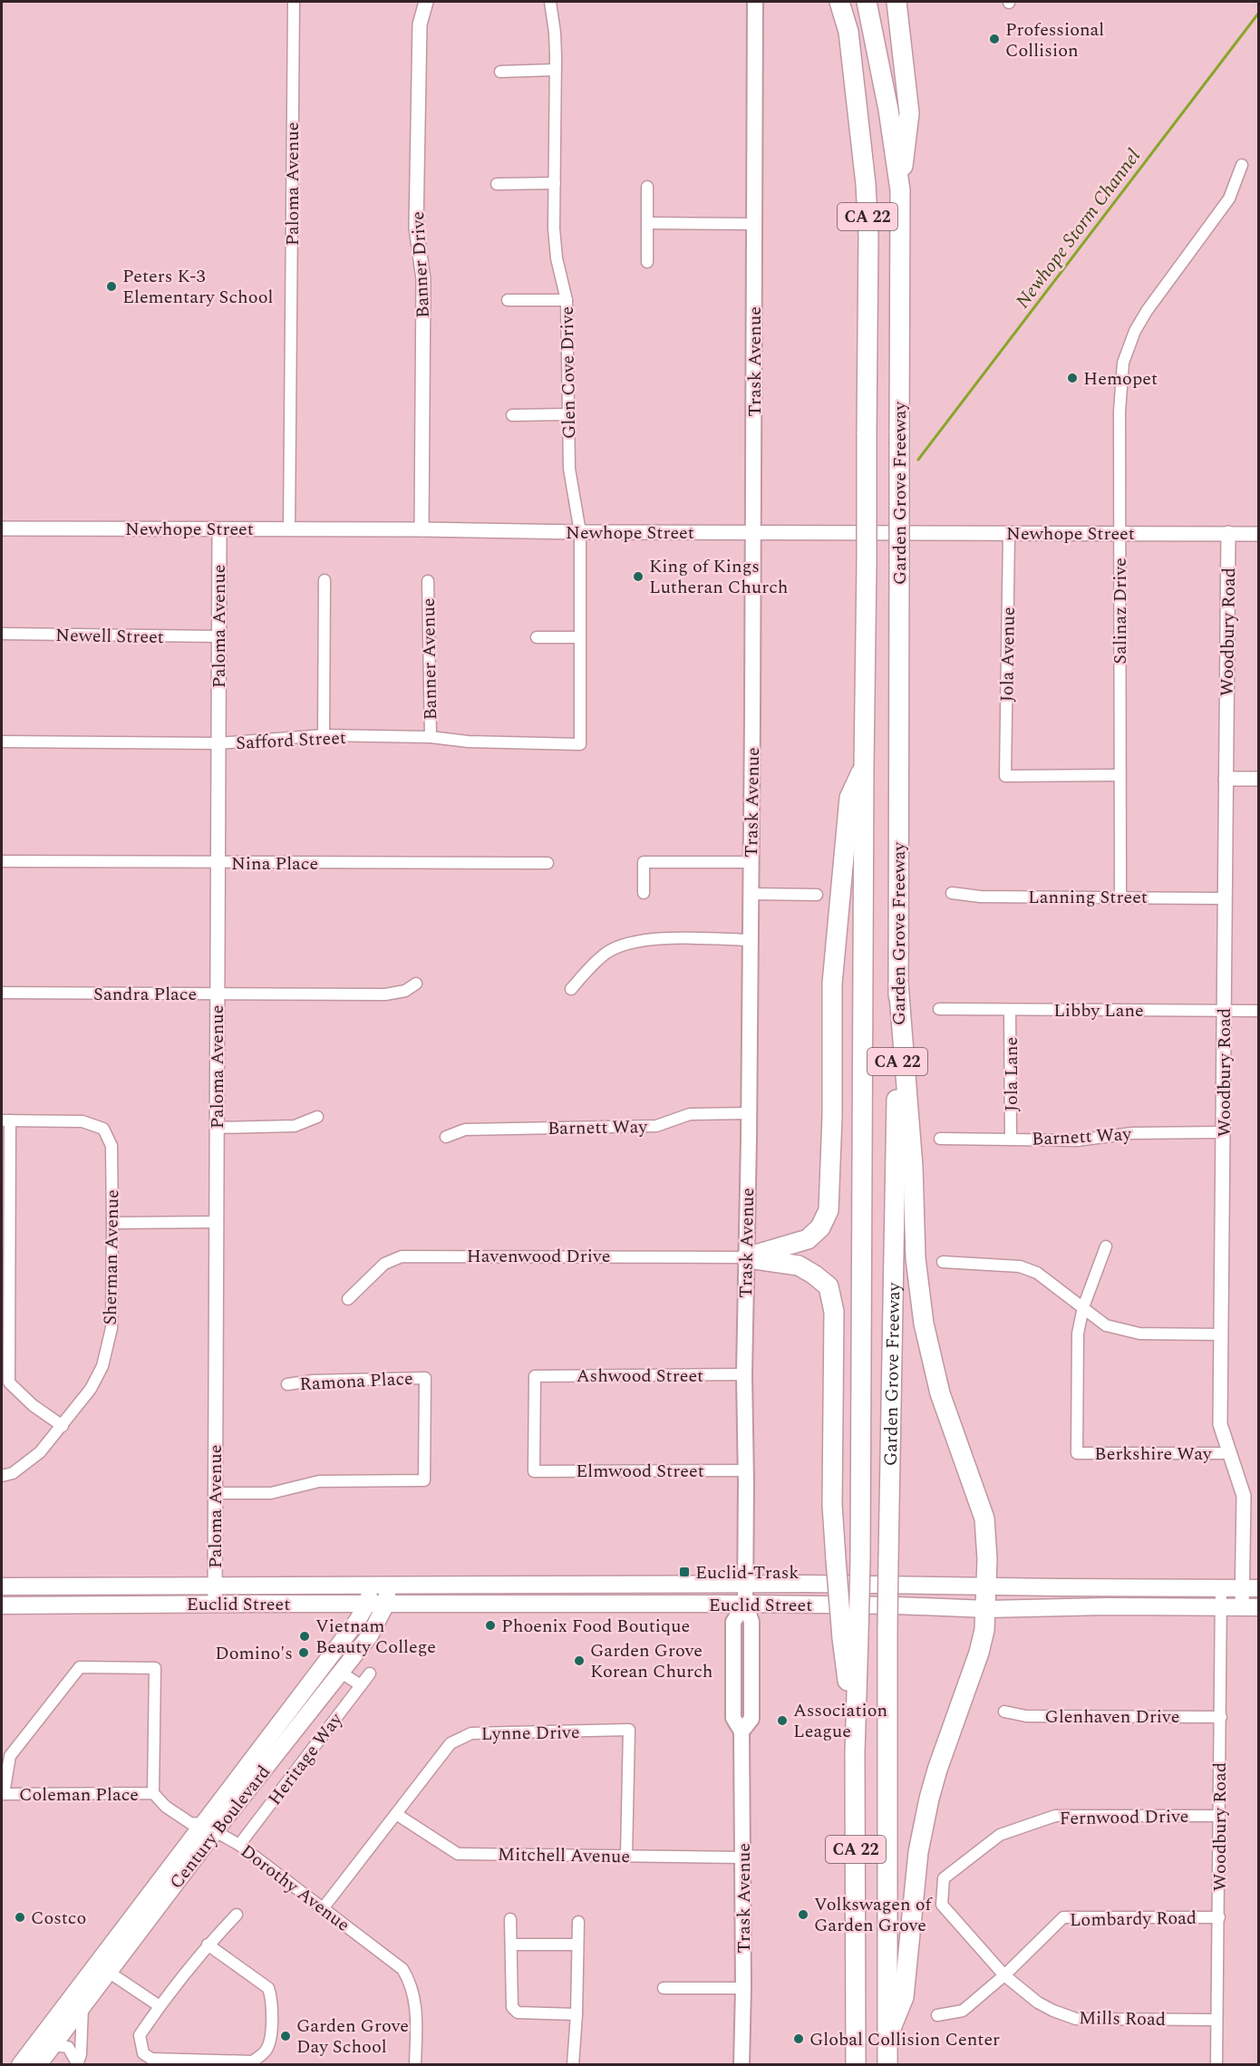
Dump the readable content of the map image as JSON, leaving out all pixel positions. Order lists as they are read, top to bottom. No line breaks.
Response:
{"streets":{"highway":["CA 22","Garden Grove Freeway"],"main road":["Trask Avenue","Euclid Street","Century Boulevard"],"street":["Paloma Avenue","Banner Drive","Glen Cove Drive","Newhope Street","Salinaz Drive","Woodbury Road","Newell Street","Jola Avenue","Banner Avenue","Safford Street","Nina Place","Lanning Street","Sandra Place","Libby Lane","Jola Lane","Barnett Way","Havenwood Drive","Sherman Avenue","Ashwood Street","Ramona Place","Berkshire Way","Elmwood Street","Glenhaven Drive","Lynne Drive","Heritage Way","Coleman Place","Fernwood Drive","Mitchell Avenue","Dorothy Avenue","Lombardy Road","Mills Road"]},"crossings":[["Paloma Avenue","Newhope Street"],["Paloma Avenue","Newell Street"],["Paloma Avenue","Safford Street"],["Paloma Avenue","Nina Place"],["Paloma Avenue","Sandra Place"],["Paloma Avenue","Ramona Place"],["Paloma Avenue","Euclid Street"],["Banner Drive","Newhope Street"],["Trask Avenue","Newhope Street"],["Trask Avenue","Barnett Way"],["Trask Avenue","Havenwood Drive"],["Trask Avenue","Ashwood Street"],["Trask Avenue","Elmwood Street"],["Trask Avenue","Euclid Street"],["Trask Avenue","Mitchell Avenue"],["Glen Cove Drive","Newhope Street"],["Glen Cove Drive","Safford Street"],["Newhope Street","Salinaz Drive"],["Newhope Street","Woodbury Road"],["Newhope Street","Jola Avenue"],["Salinaz Drive","Jola Avenue"],["Salinaz Drive","Lanning Street"],["Woodbury Road","Lanning Street"],["Woodbury Road","Libby Lane"],["Woodbury Road","Barnett Way"],["Woodbury Road","Berkshire Way"],["Woodbury Road","Euclid Street"],["Woodbury Road","Glenhaven Drive"],["Woodbury Road","Fernwood Drive"],["Woodbury Road","Lombardy Road"],["Woodbury Road","Mills Road"],["Banner Avenue","Safford Street"],["Libby Lane","Jola Lane"],["Jola Lane","Barnett Way"],["Ashwood Street","Elmwood Street"],["Euclid Street","Century Boulevard"],["Lynne Drive","Mitchell Avenue"],["Lynne Drive","Dorothy Avenue"],["Heritage Way","Dorothy Avenue"],["Coleman Place","Dorothy Avenue"],["Fernwood Drive","Mills Road"],["Century Boulevard","Dorothy Avenue"],["Lombardy Road","Mills Road"]],"water":["Newhope Storm Channel"],"places":{"other":["Professional Collision","Peters K-3 Elementary School","Hemopet","King of Kings Lutheran Church","Phoenix Food Boutique","Vietnam Beauty College","Domino's","Garden Grove Korean Church","Association League","Volkswagen of Garden Grove","Costco","Garden Grove Day School","Global Collision Center"],"transit":["Euclid-Trask"]}}
